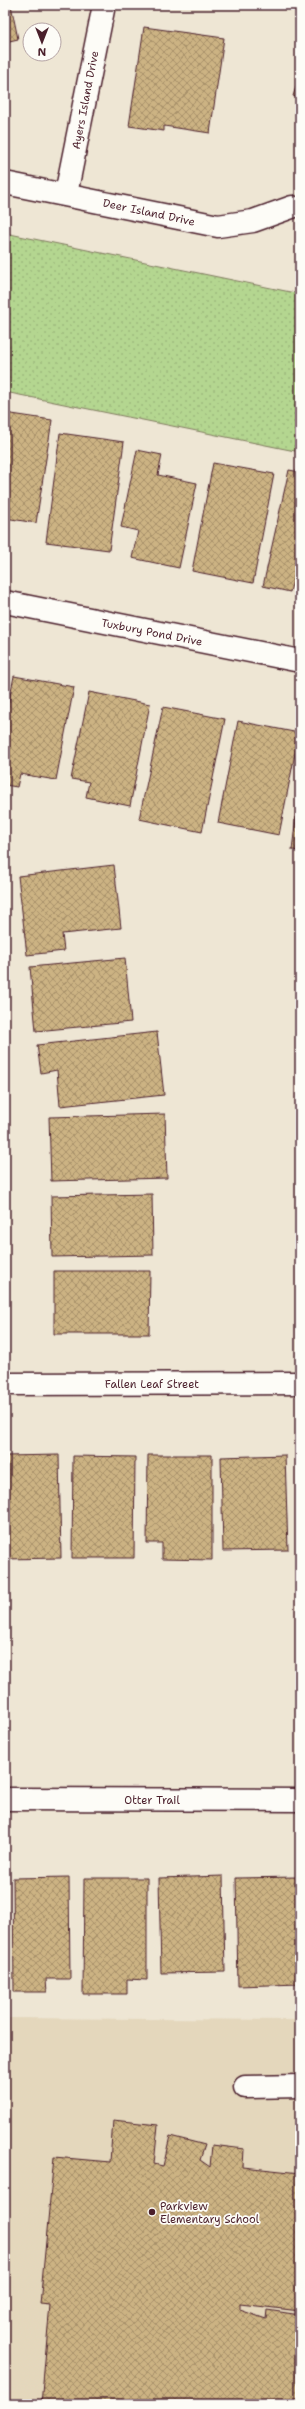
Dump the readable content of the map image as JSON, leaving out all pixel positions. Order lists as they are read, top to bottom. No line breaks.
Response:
{"streets":{"street":["Ayers Island Drive","Deer Island Drive","Tuxbury Pond Drive","Fallen Leaf Street","Otter Trail"]},"crossings":[["Ayers Island Drive","Deer Island Drive"]],"places":["Parkview Elementary School"],"north":"bottom"}
